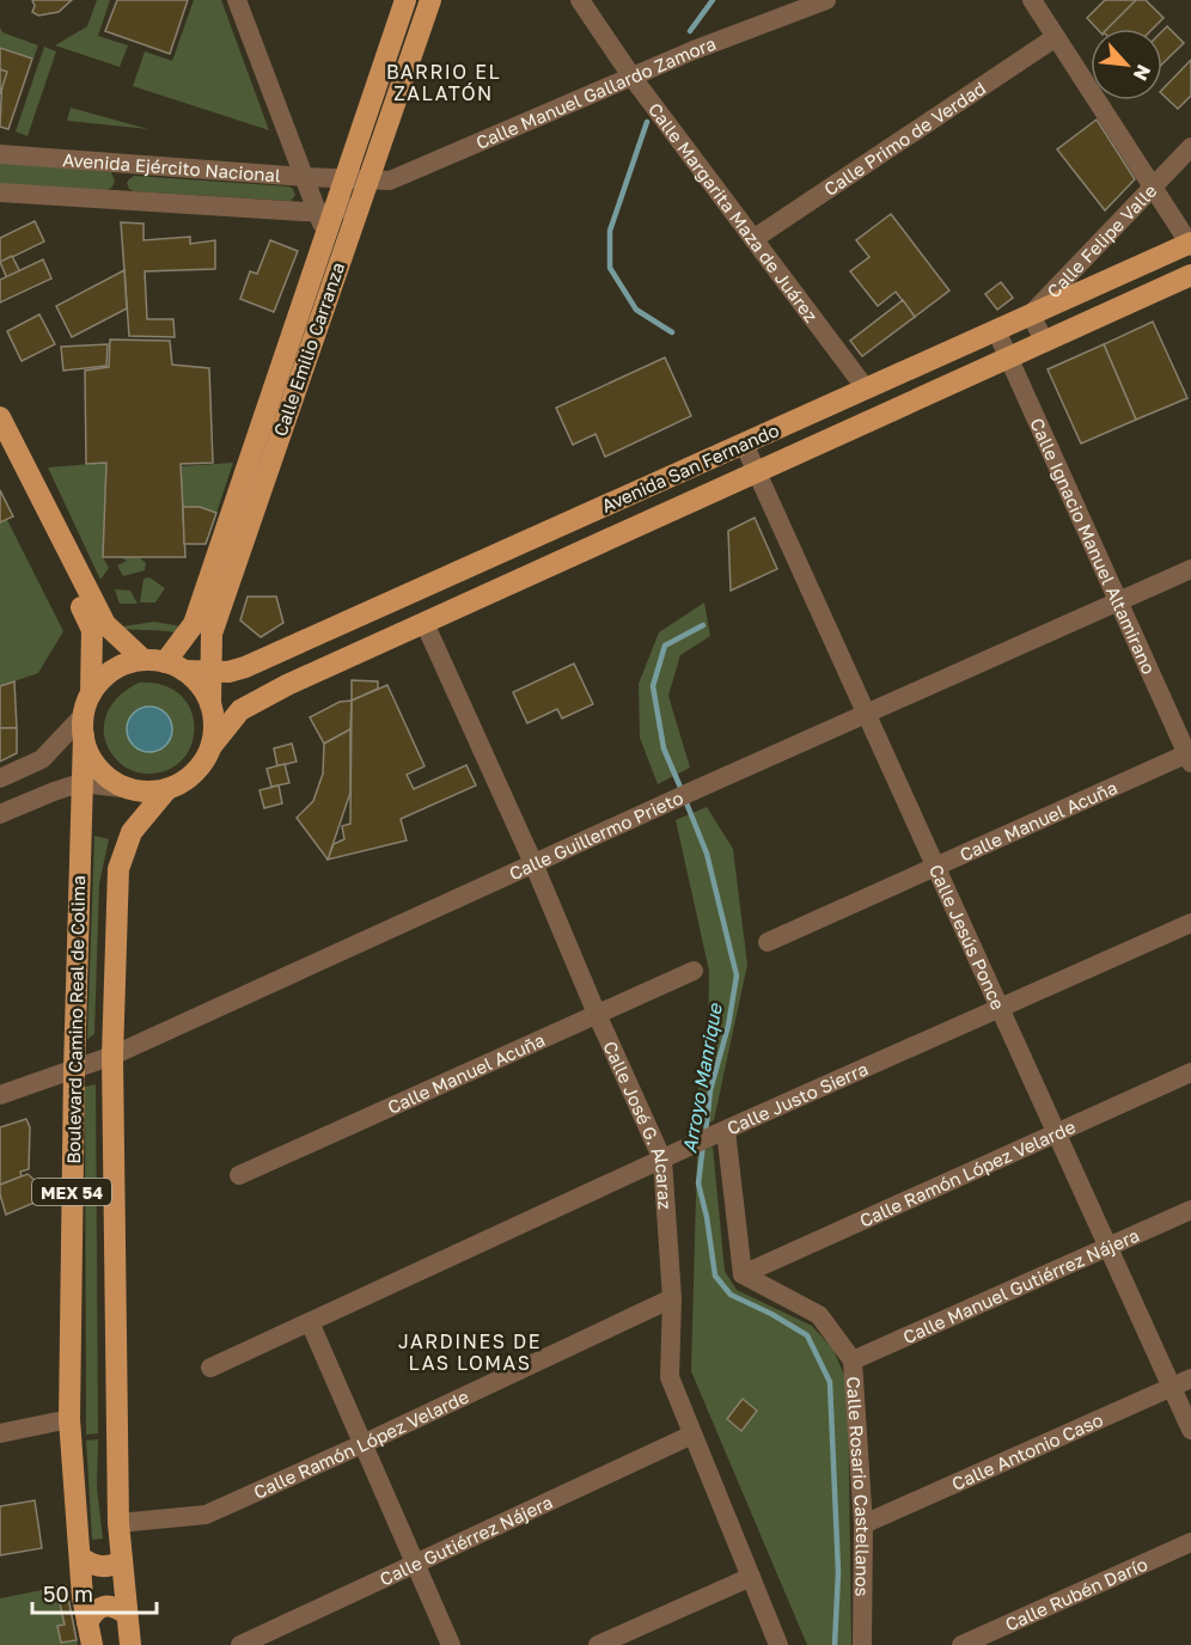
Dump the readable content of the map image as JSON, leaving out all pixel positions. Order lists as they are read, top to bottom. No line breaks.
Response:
{"streets":{"main road":["Calle Emilio Carranza","Avenida San Fernando","Boulevard Camino Real de Colima","MEX 54"],"street":["Calle Manuel Gallardo Zamora","Calle Primo de Verdad","Avenida Ejército Nacional","Calle Margarita Maza de Juárez","Calle Felipe Valle","Calle Ignacio Manuel Altamirano","Calle Manuel Acuña","Calle Guillermo Prieto","Calle Jesús Ponce","Calle Justo Sierra","Calle José G. Alcaraz","Calle Ramón López Velarde","Calle Manuel Gutiérrez Nájera","Calle Antonio Caso","Calle Rosario Castellanos","Calle Gutiérrez Nájera","Calle Rubén Darío"]},"crossings":[["Calle Manuel Gallardo Zamora","Avenida Ejército Nacional"],["Calle Manuel Gallardo Zamora","Calle Margarita Maza de Juárez"],["Calle Manuel Gallardo Zamora","Calle Emilio Carranza"],["Calle Primo de Verdad","Calle Margarita Maza de Juárez"],["Avenida Ejército Nacional","Calle Emilio Carranza"],["Calle Margarita Maza de Juárez","Avenida San Fernando"],["Calle Felipe Valle","Avenida San Fernando"],["Calle Emilio Carranza","Avenida San Fernando"],["Calle Emilio Carranza","Boulevard Camino Real de Colima"],["Calle Emilio Carranza","MEX 54"],["Avenida San Fernando","Calle Ignacio Manuel Altamirano"],["Avenida San Fernando","Calle Jesús Ponce"],["Avenida San Fernando","Boulevard Camino Real de Colima"],["Avenida San Fernando","Calle José G. Alcaraz"],["Avenida San Fernando","MEX 54"],["Calle Ignacio Manuel Altamirano","Calle Manuel Acuña"],["Calle Ignacio Manuel Altamirano","Calle Guillermo Prieto"],["Calle Manuel Acuña","Calle Jesús Ponce"],["Calle Manuel Acuña","Calle José G. Alcaraz"],["Calle Guillermo Prieto","Calle Jesús Ponce"],["Calle Guillermo Prieto","Boulevard Camino Real de Colima"],["Calle Guillermo Prieto","Calle José G. Alcaraz"],["Calle Guillermo Prieto","MEX 54"],["Calle Jesús Ponce","Calle Justo Sierra"],["Calle Jesús Ponce","Calle Ramón López Velarde"],["Calle Jesús Ponce","Calle Manuel Gutiérrez Nájera"],["Calle Jesús Ponce","Calle Antonio Caso"],["Boulevard Camino Real de Colima","MEX 54"],["Calle Justo Sierra","Calle José G. Alcaraz"],["Calle José G. Alcaraz","Calle Ramón López Velarde"],["Calle José G. Alcaraz","Calle Gutiérrez Nájera"],["Calle Ramón López Velarde","MEX 54"],["Calle Ramón López Velarde","Calle Rosario Castellanos"],["Calle Manuel Gutiérrez Nájera","Calle Rosario Castellanos"],["Calle Antonio Caso","Calle Rosario Castellanos"]],"districts":["BARRIO EL ZALATÓN","JARDINES DE LAS LOMAS"],"water":["Arroyo Manrique"],"scale_bar":"50 m","north":"bottom right"}
